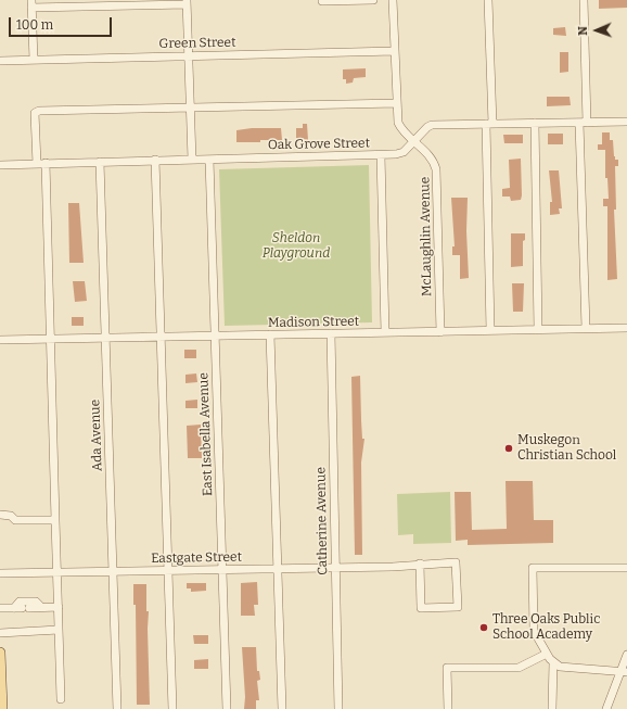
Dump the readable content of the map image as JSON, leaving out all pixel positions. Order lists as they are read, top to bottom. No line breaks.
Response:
{"streets":{"street":["Green Street","Oak Grove Street","McLaughlin Avenue","Madison Street","East Isabella Avenue","Ada Avenue","Catherine Avenue","Eastgate Street"]},"crossings":[["Green Street","McLaughlin Avenue"],["Oak Grove Street","McLaughlin Avenue"],["Oak Grove Street","East Isabella Avenue"],["Oak Grove Street","Ada Avenue"],["McLaughlin Avenue","Madison Street"],["Madison Street","East Isabella Avenue"],["Madison Street","Ada Avenue"],["Madison Street","Catherine Avenue"],["East Isabella Avenue","Eastgate Street"],["Ada Avenue","Eastgate Street"],["Catherine Avenue","Eastgate Street"]],"parks":["Sheldon Playground"],"places":["Muskegon Christian School","Three Oaks Public School Academy"],"scale_bar":"100 m","north":"left"}
